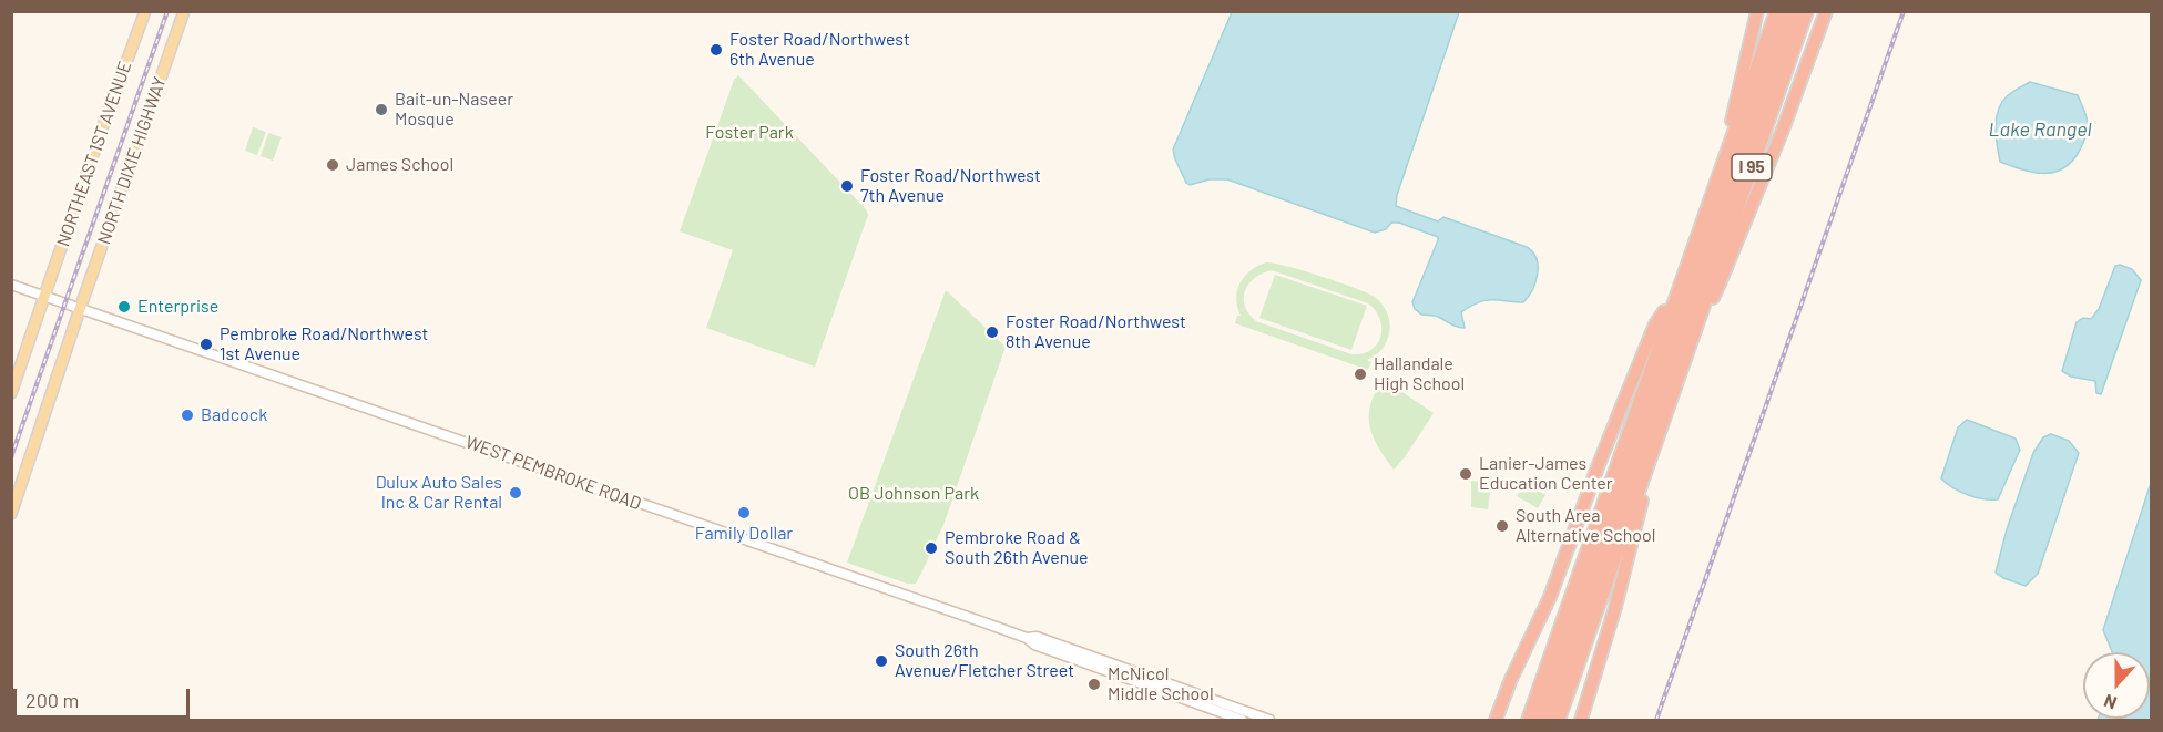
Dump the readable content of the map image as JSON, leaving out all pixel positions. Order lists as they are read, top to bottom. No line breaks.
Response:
{"streets":{"highway":["I 95"],"main road":["NORTHEAST 1ST AVENUE","NORTH DIXIE HIGHWAY","WEST PEMBROKE ROAD"]},"crossings":[["NORTHEAST 1ST AVENUE","WEST PEMBROKE ROAD"],["NORTH DIXIE HIGHWAY","WEST PEMBROKE ROAD"]],"water":["Lake Rangel"],"parks":["Foster Park","OB Johnson Park"],"places":["Foster Road/Northwest 6th Avenue","Bait-un-Naseer Mosque","James School","Foster Road/Northwest 7th Avenue","Enterprise","Foster Road/Northwest 8th Avenue","Pembroke Road/Northwest 1st Avenue","Hallandale High School","Badcock","Lanier-James Education Center","Dulux Auto Sales Inc & Car Rental","Family Dollar","South Area Alternative School","Pembroke Road & South 26th Avenue","South 26th Avenue/Fletcher Street","McNicol Middle School"],"scale_bar":"200 m","north":"bottom"}
